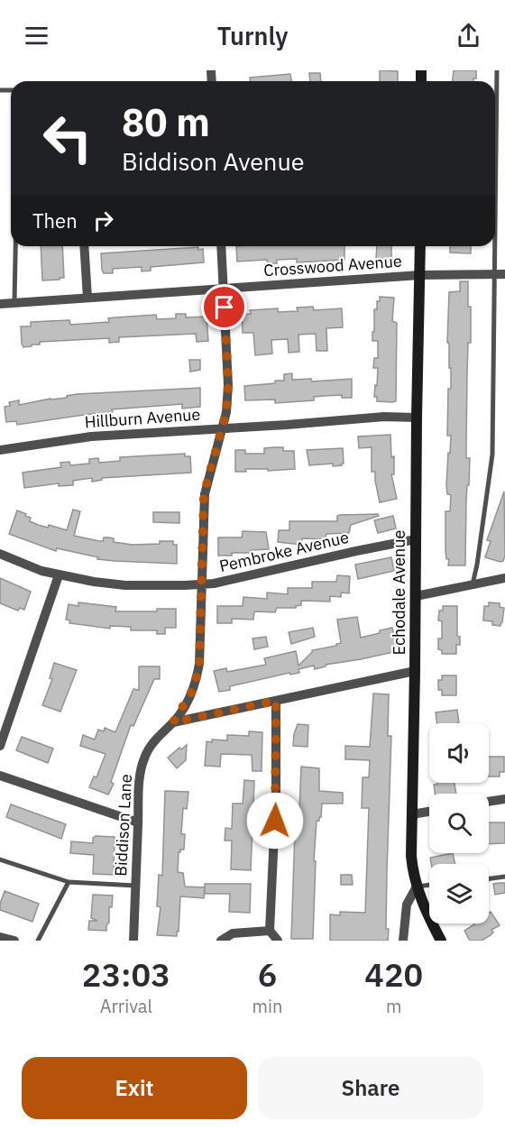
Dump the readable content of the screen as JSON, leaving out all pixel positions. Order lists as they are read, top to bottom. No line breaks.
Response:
{"streets":{"main road":["Echodale Avenue"],"street":["Crosswood Avenue","Hillburn Avenue","Pembroke Avenue","Biddison Lane"]},"crossings":[["Crosswood Avenue","Echodale Avenue"],["Crosswood Avenue","Biddison Lane"],["Hillburn Avenue","Echodale Avenue"],["Hillburn Avenue","Biddison Lane"],["Pembroke Avenue","Echodale Avenue"],["Pembroke Avenue","Biddison Lane"]],"page":{"header":"Turnly","turn":["80 m","Biddison Avenue"],"then":"Then","eta":["23:03","Arrival","6","min","420","m"],"buttons":["Exit","Share"]}}
